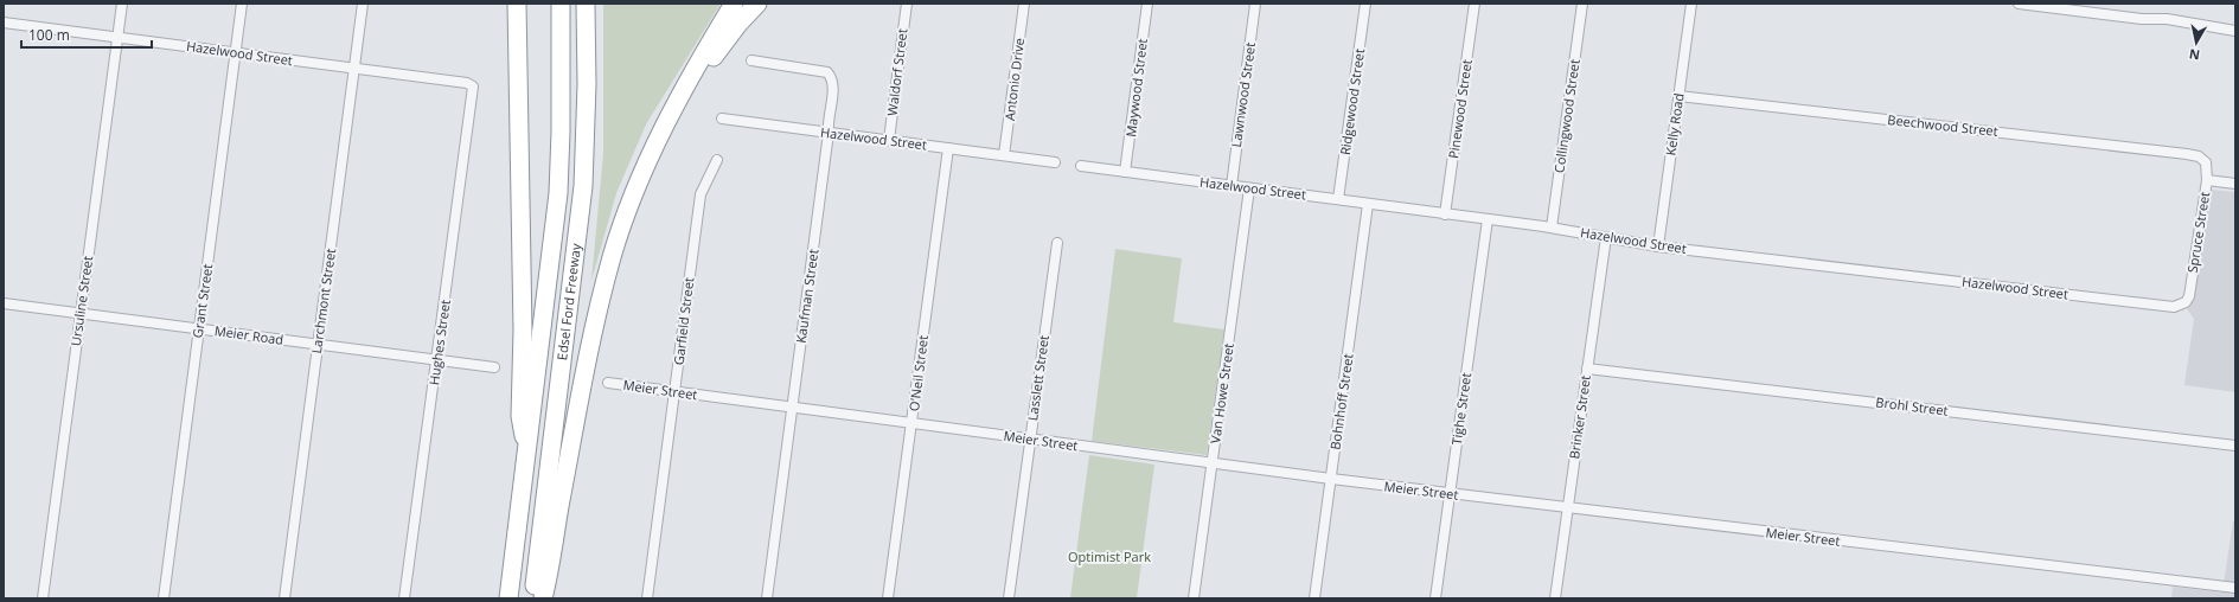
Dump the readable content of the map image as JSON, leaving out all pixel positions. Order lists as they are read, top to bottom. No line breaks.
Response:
{"streets":{"highway":["Edsel Ford Freeway"],"street":["Hazelwood Street","Waldorf Street","Antonio Drive","Maywood Street","Lawnwood Street","Ridgewood Street","Pinewood Street","Collingwood Street","Kelly Road","Beechwood Street","Spruce Street","Kaufman Street","Ursuline Street","Grant Street","Larchmont Street","Garfield Street","Meier Road","Hughes Street","O'Neil Street","Lasslett Street","Meier Street","Van Howe Street","Bohnhoff Street","Brohl Street","Tighe Street","Brinker Street"]},"crossings":[["Hazelwood Street","Waldorf Street"],["Hazelwood Street","Antonio Drive"],["Hazelwood Street","Maywood Street"],["Hazelwood Street","Lawnwood Street"],["Hazelwood Street","Ridgewood Street"],["Hazelwood Street","Pinewood Street"],["Hazelwood Street","Collingwood Street"],["Hazelwood Street","Kelly Road"],["Hazelwood Street","Spruce Street"],["Hazelwood Street","Kaufman Street"],["Hazelwood Street","Ursuline Street"],["Hazelwood Street","Grant Street"],["Hazelwood Street","Larchmont Street"],["Hazelwood Street","Hughes Street"],["Hazelwood Street","O'Neil Street"],["Hazelwood Street","Van Howe Street"],["Hazelwood Street","Bohnhoff Street"],["Hazelwood Street","Tighe Street"],["Hazelwood Street","Brinker Street"],["Kelly Road","Beechwood Street"],["Beechwood Street","Spruce Street"],["Kaufman Street","Meier Street"],["Ursuline Street","Meier Road"],["Grant Street","Meier Road"],["Larchmont Street","Meier Road"],["Garfield Street","Meier Street"],["Meier Road","Hughes Street"],["O'Neil Street","Meier Street"],["Lasslett Street","Meier Street"],["Meier Street","Van Howe Street"],["Meier Street","Bohnhoff Street"],["Meier Street","Tighe Street"],["Meier Street","Brinker Street"],["Brohl Street","Brinker Street"]],"parks":["Optimist Park"],"scale_bar":"100 m","north":"bottom"}
